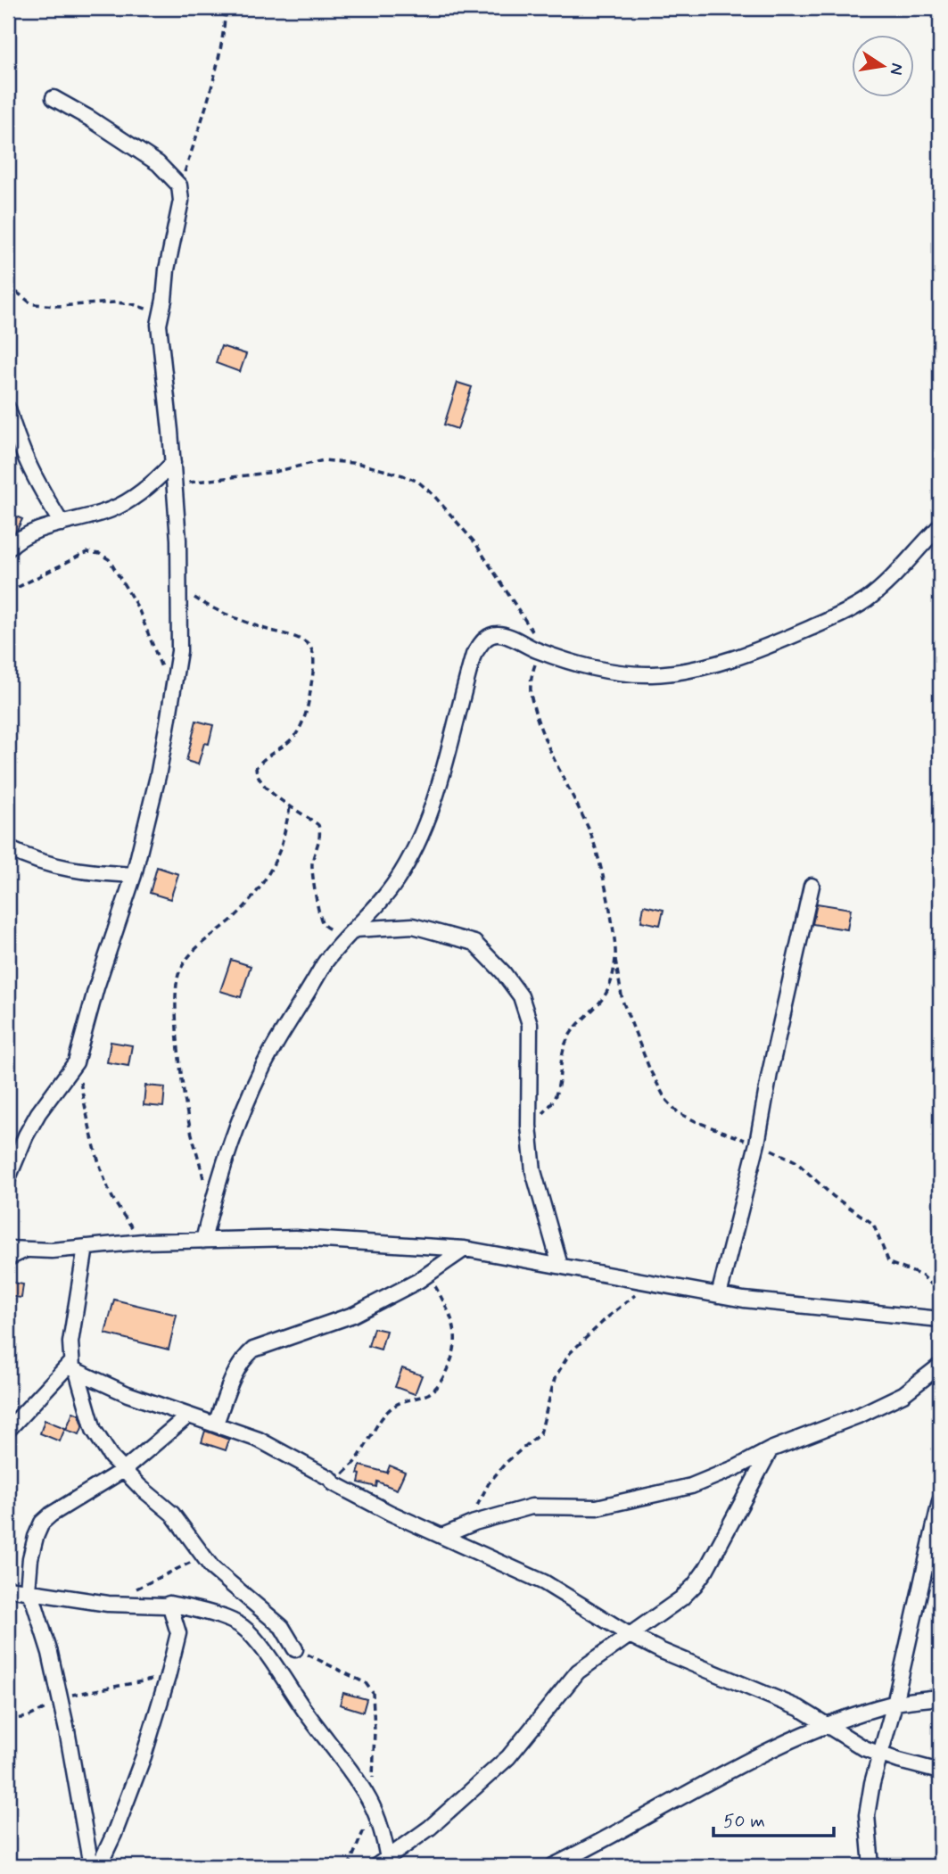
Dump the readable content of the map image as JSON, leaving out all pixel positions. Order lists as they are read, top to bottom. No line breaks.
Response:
{"scale_bar":"50 m","north":"right"}
